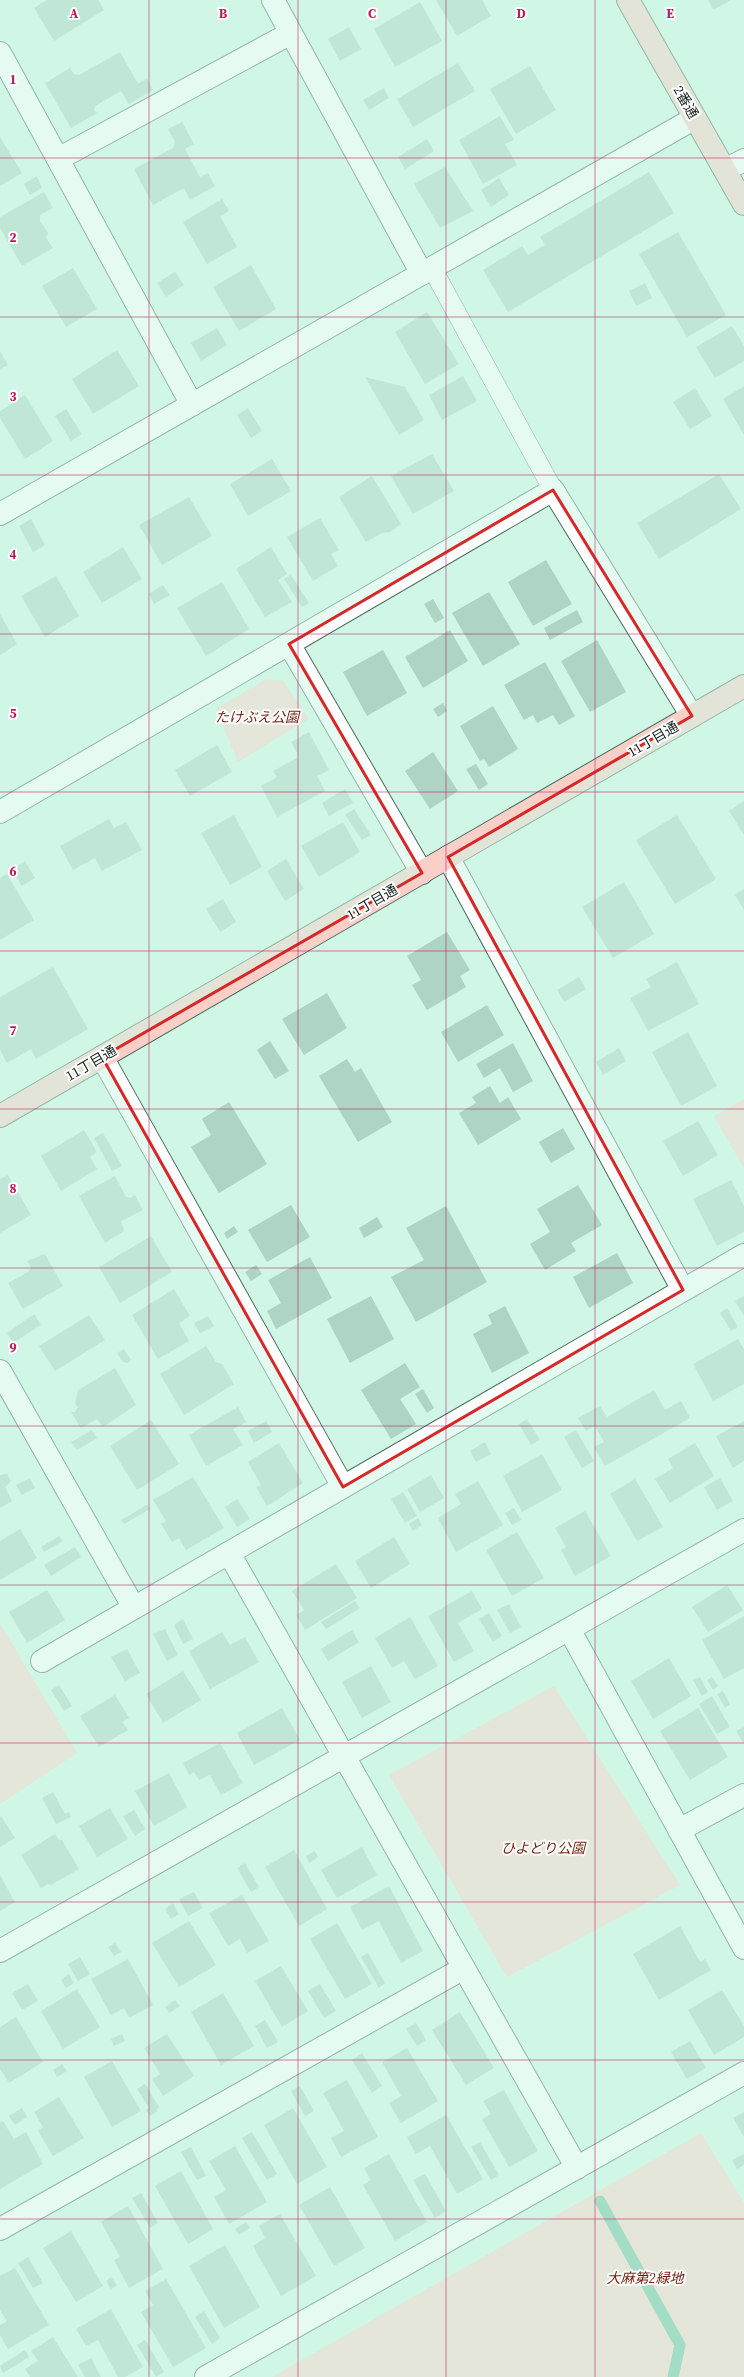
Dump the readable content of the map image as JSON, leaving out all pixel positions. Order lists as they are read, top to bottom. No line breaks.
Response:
{"streets":{"street":["2番通","11丁目通"]},"parks":["たけぶえ公園","ひよどり公園","大麻第2緑地"],"grid":{"columns":["A","B","C","D","E"],"rows":["1","2","3","4","5","6","7","8","9"]}}
